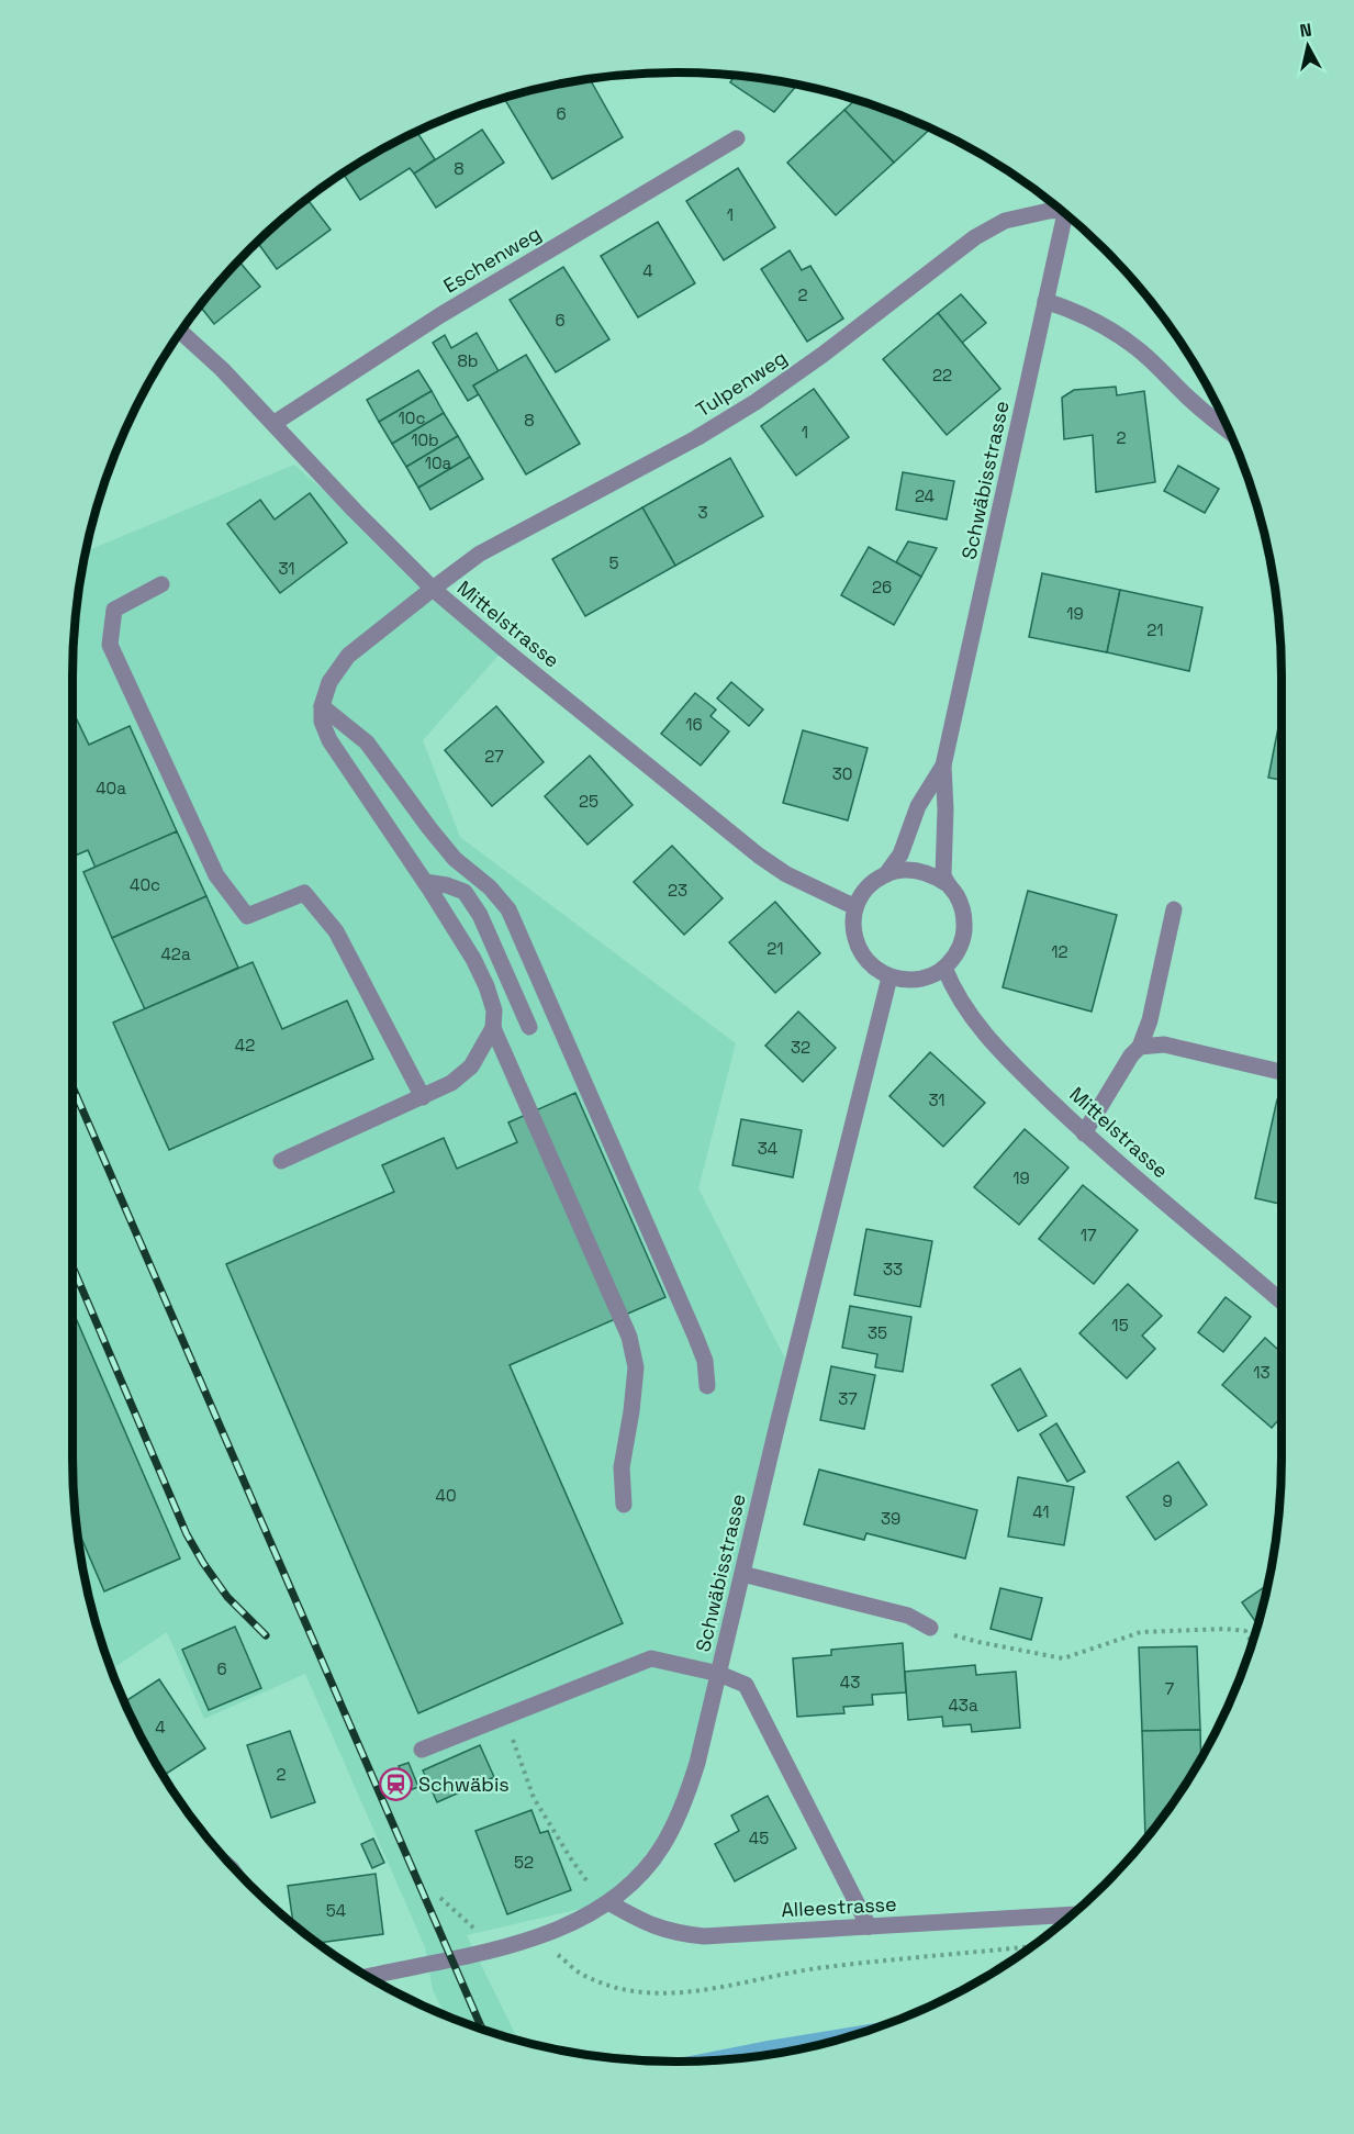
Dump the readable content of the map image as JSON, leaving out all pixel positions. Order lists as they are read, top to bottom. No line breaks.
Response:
{"streets":{"street":["Eschenweg","Tulpenweg","Schwäbisstrasse","Mittelstrasse","Alleestrasse"]},"crossings":[["Eschenweg","Mittelstrasse"],["Tulpenweg","Mittelstrasse"],["Schwäbisstrasse","Mittelstrasse"],["Schwäbisstrasse","Alleestrasse"]],"places":{"station":["Schwäbis"]},"house_numbers":["6","8","1","4","2","6","8b","22","10c","8","1","2","10b","10a","24","3","5","31","26","19","21","16","27","30","40a","25","40c","23","21","12","42a","42","32","31","34","19","17","33","15","35","13","37","40","9","41","39","6","43","7","43a","4","2","45","52","54"],"north":"top"}
